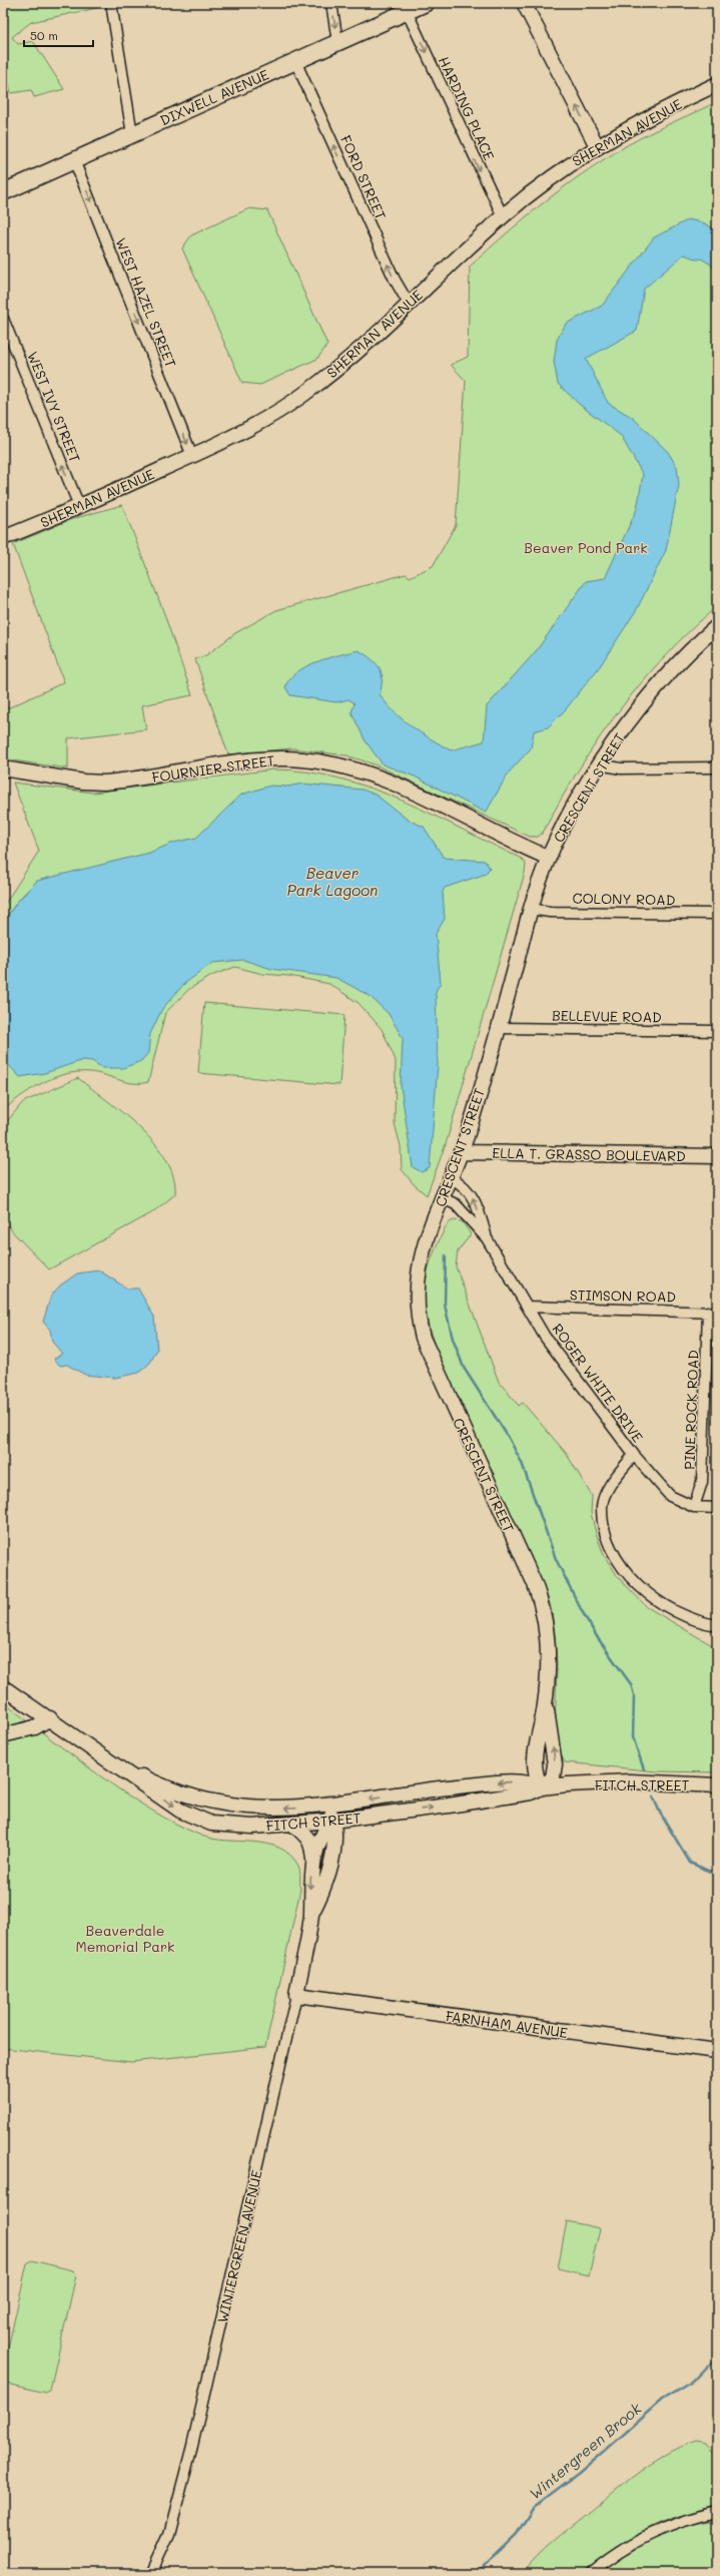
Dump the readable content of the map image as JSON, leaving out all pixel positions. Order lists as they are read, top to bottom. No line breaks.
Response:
{"streets":{"main road":["DIXWELL AVENUE","SHERMAN AVENUE","FOURNIER STREET","CRESCENT STREET","ELLA T. GRASSO BOULEVARD","FITCH STREET","FARNHAM AVENUE","WINTERGREEN AVENUE"],"street":["HARDING PLACE","FORD STREET","WEST HAZEL STREET","WEST IVY STREET","COLONY ROAD","BELLEVUE ROAD","STIMSON ROAD","ROGER WHITE DRIVE","PINE ROCK ROAD"]},"crossings":[["DIXWELL AVENUE","HARDING PLACE"],["DIXWELL AVENUE","FORD STREET"],["DIXWELL AVENUE","WEST HAZEL STREET"],["HARDING PLACE","SHERMAN AVENUE"],["SHERMAN AVENUE","FORD STREET"],["SHERMAN AVENUE","WEST HAZEL STREET"],["SHERMAN AVENUE","WEST IVY STREET"],["FOURNIER STREET","CRESCENT STREET"],["CRESCENT STREET","COLONY ROAD"],["CRESCENT STREET","BELLEVUE ROAD"],["CRESCENT STREET","ELLA T. GRASSO BOULEVARD"],["CRESCENT STREET","ROGER WHITE DRIVE"],["CRESCENT STREET","FITCH STREET"],["STIMSON ROAD","ROGER WHITE DRIVE"],["STIMSON ROAD","PINE ROCK ROAD"],["ROGER WHITE DRIVE","PINE ROCK ROAD"],["FITCH STREET","WINTERGREEN AVENUE"],["FARNHAM AVENUE","WINTERGREEN AVENUE"]],"one_way":["HARDING PLACE","FORD STREET","WEST HAZEL STREET","WEST IVY STREET"],"water":["Beaver Park Lagoon","Wintergreen Brook"],"parks":["Beaver Pond Park","Beaverdale Memorial Park"],"scale_bar":"50 m"}
